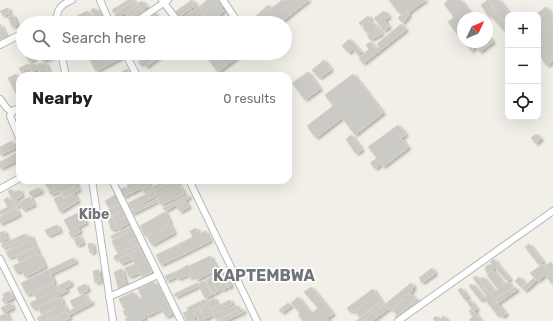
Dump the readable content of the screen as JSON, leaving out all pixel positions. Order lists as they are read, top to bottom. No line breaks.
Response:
{"districts":["Kibe","KAPTEMBWA"],"north":"top right","page":{"map_buttons":["+","−"],"search":"Search here","heading":["Nearby","0 results"]}}
